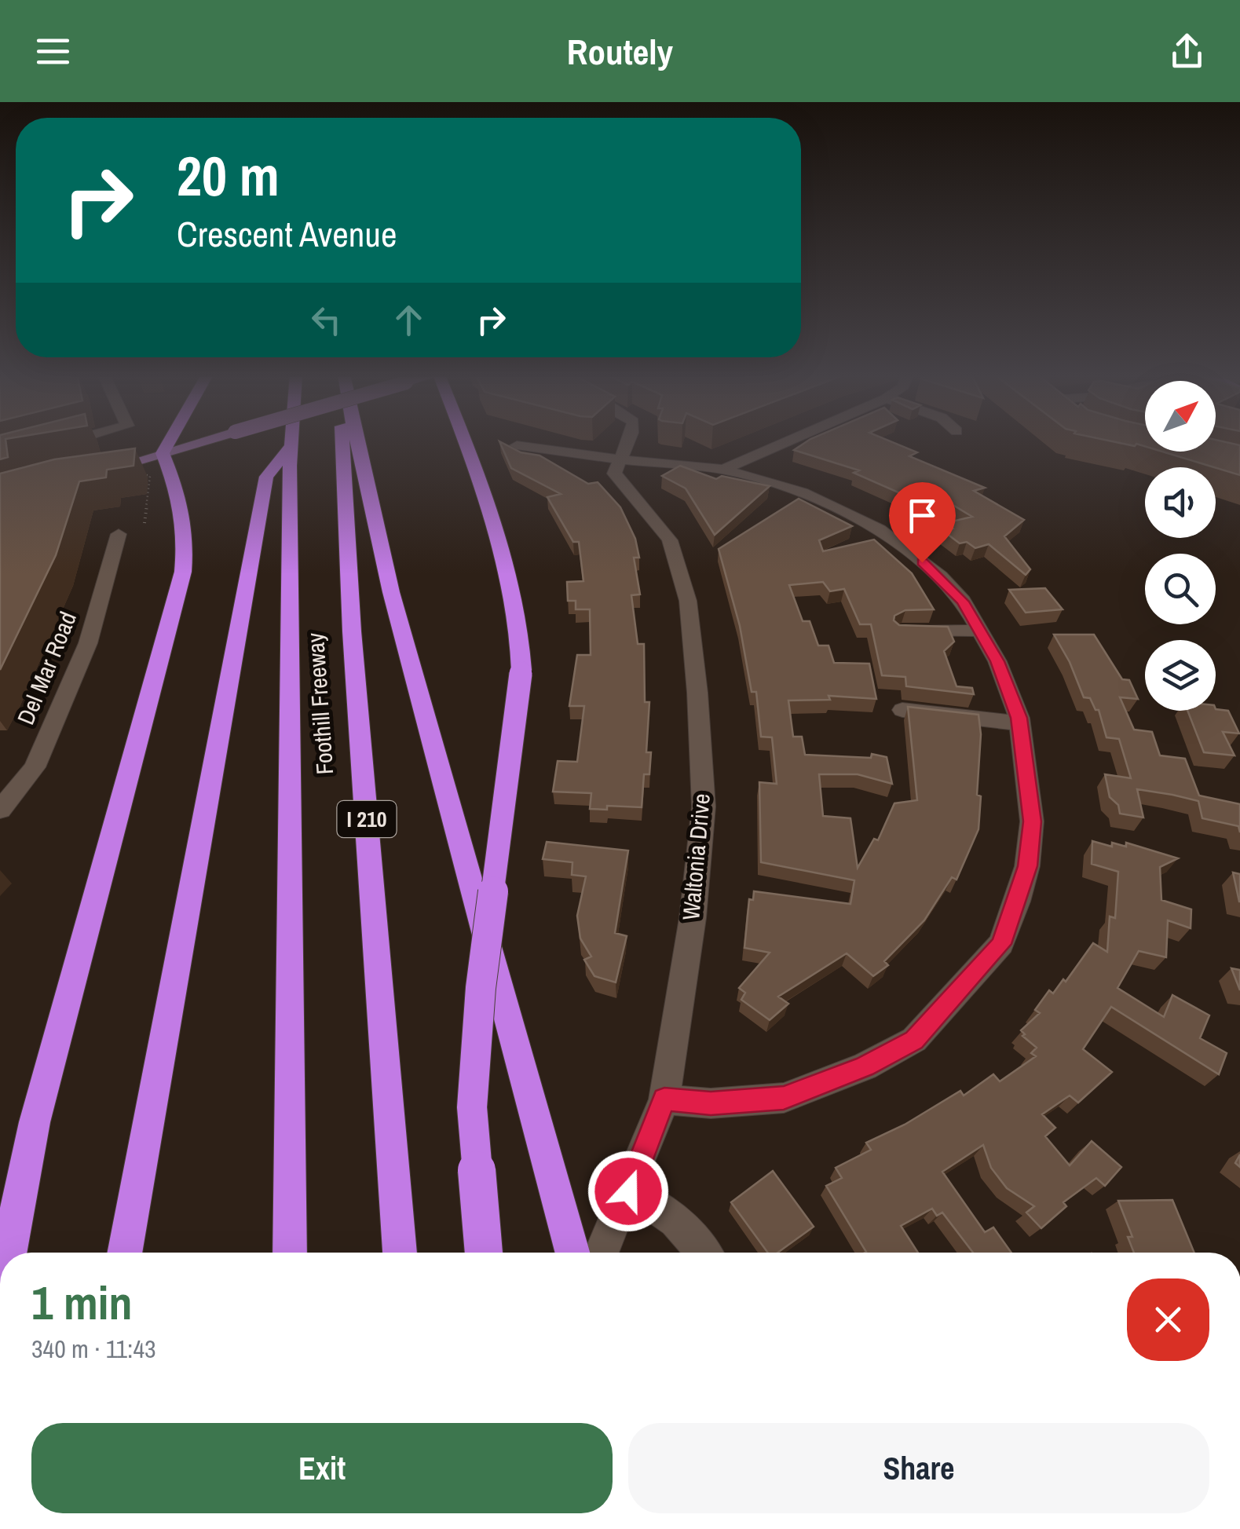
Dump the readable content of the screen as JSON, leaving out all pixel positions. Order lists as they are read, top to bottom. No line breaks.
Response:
{"streets":{"highway":["Foothill Freeway","I 210"],"street":["Del Mar Road","Waltonia Drive"]},"north":"top right","page":{"header":"Routely","turn":["20 m","Crescent Avenue"],"heading":["1 min","340 m · 11:43"],"buttons":["Exit","Share"]}}
